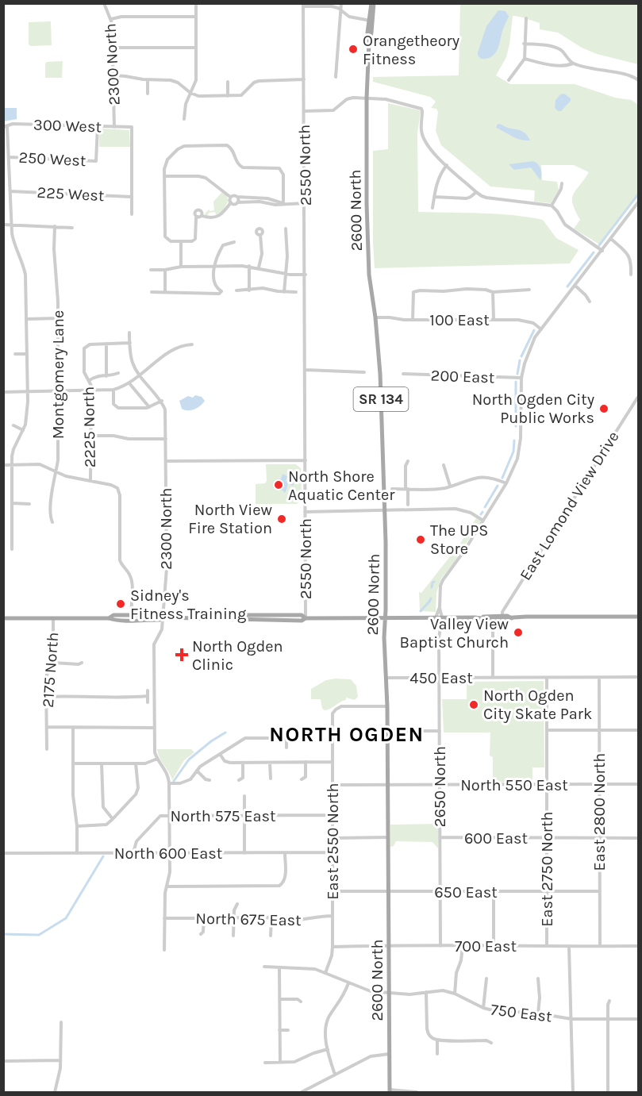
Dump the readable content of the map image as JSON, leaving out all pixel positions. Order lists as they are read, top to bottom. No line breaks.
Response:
{"streets":{"main road":["2600 North","SR 134"],"street":["2300 North","300 West","250 West","2550 North","225 West","100 East","Montgomery Lane","200 East","2225 North","East Lomond View Drive","2175 North","450 East","North 550 East","2650 North","East 2800 North","North 575 East","600 East","East 2550 North","North 600 East","East 2750 North","650 East","North 675 East","700 East","750 East"]},"crossings":[["2300 North","300 West"],["2300 North","North 575 East"],["2300 North","North 600 East"],["2300 North","North 675 East"],["300 West","250 West"],["300 West","225 West"],["2600 North","100 East"],["2600 North","SR 134"],["2600 North","450 East"],["2600 North","North 550 East"],["2600 North","East 2550 North"],["2600 North","650 East"],["2600 North","700 East"],["2600 North","750 East"],["450 East","2650 North"],["450 East","East 2800 North"],["450 East","East 2750 North"],["North 550 East","2650 North"],["North 550 East","East 2800 North"],["North 550 East","East 2550 North"],["North 550 East","East 2750 North"],["2650 North","600 East"],["2650 North","650 East"],["2650 North","700 East"],["East 2800 North","600 East"],["East 2800 North","650 East"],["East 2800 North","700 East"],["North 575 East","East 2550 North"],["North 575 East","North 600 East"],["600 East","East 2750 North"],["East 2550 North","North 600 East"],["East 2550 North","650 East"],["East 2550 North","North 675 East"],["East 2550 North","700 East"],["East 2550 North","750 East"],["East 2750 North","650 East"],["East 2750 North","700 East"]],"districts":["NORTH OGDEN"],"places":{"other":["Orangetheory Fitness","North Ogden City Public Works","North Shore Aquatic Center","North View Fire Station","The UPS Store","Sidney's Fitness Training","Valley View Baptist Church","North Ogden City Skate Park"],"health":["North Ogden Clinic"]}}
